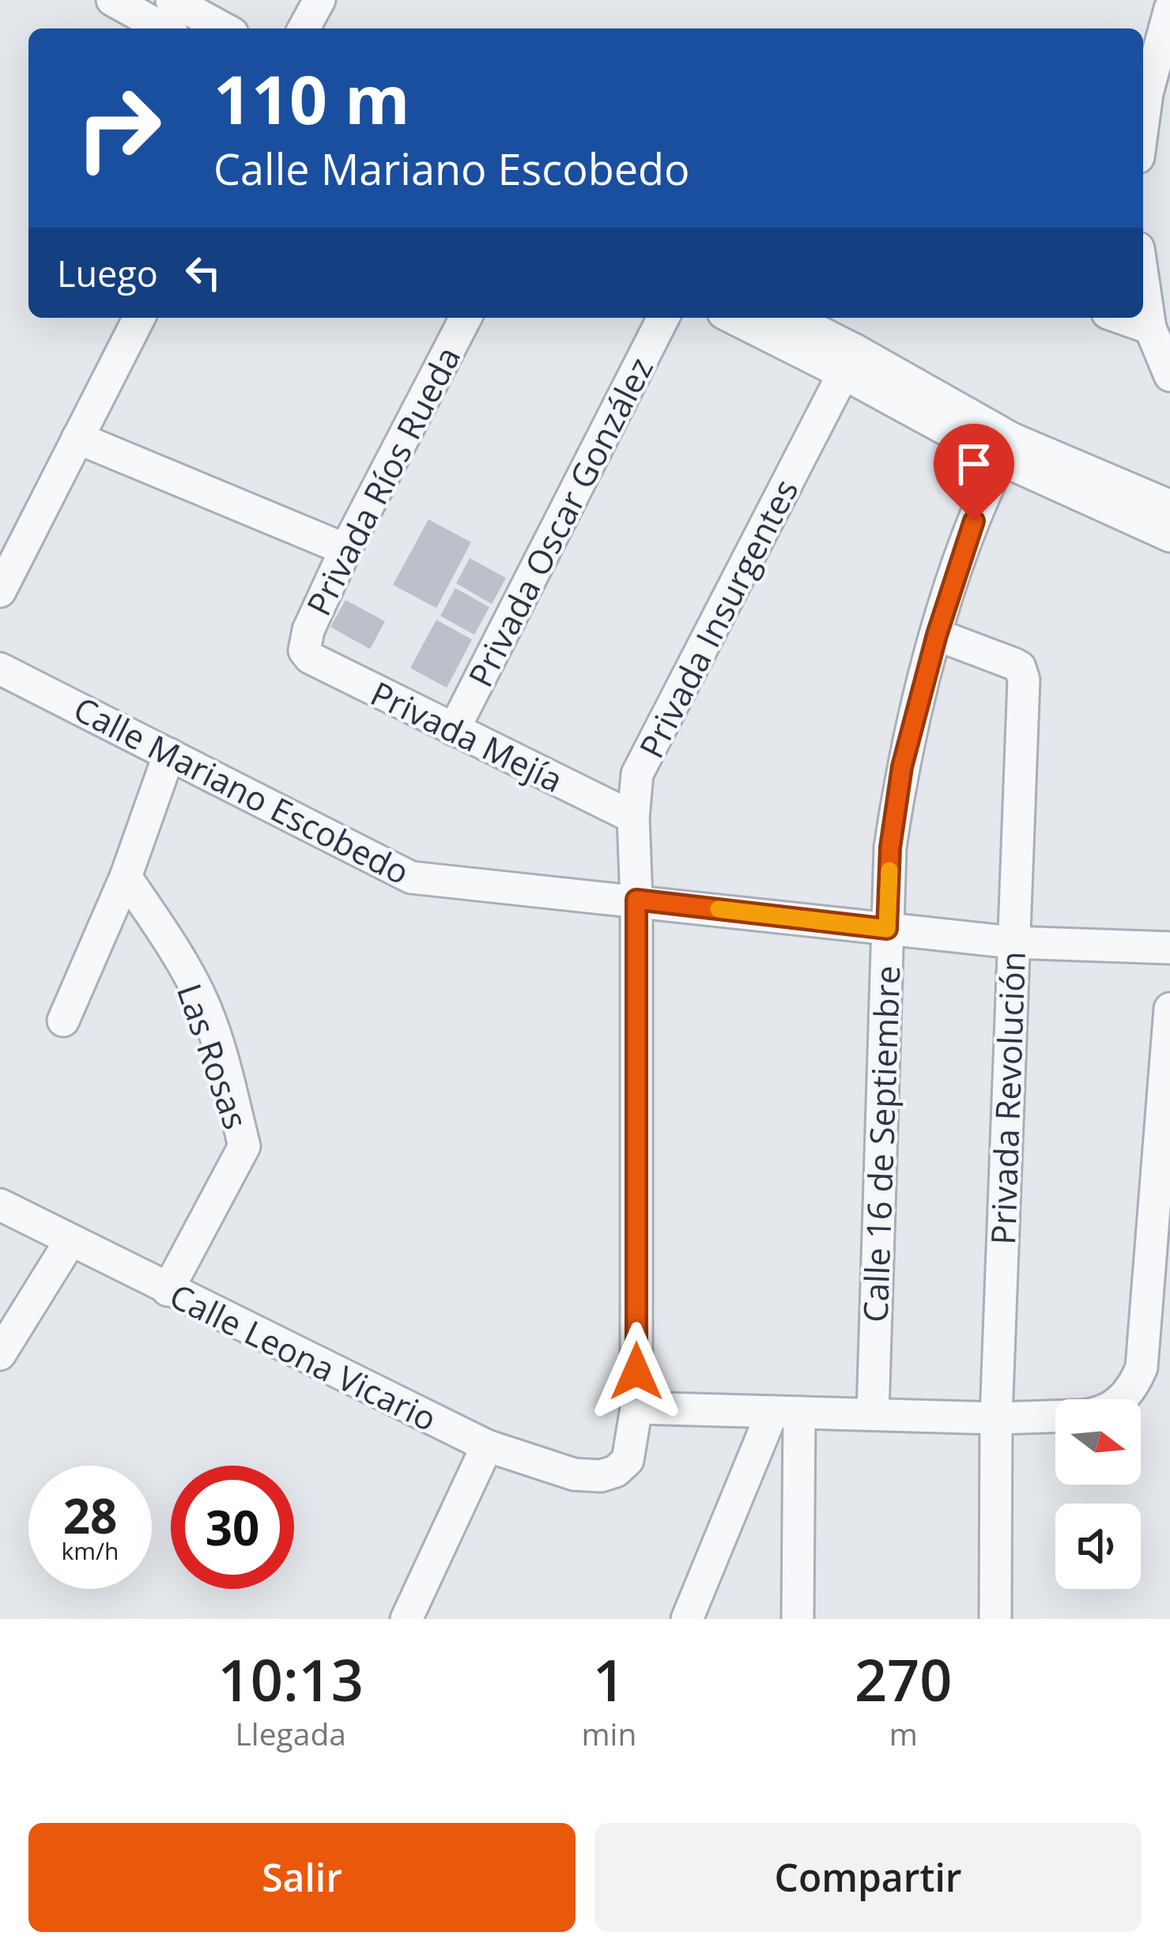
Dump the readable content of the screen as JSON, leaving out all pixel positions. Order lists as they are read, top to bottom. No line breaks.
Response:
{"streets":{"street":["Privada Ríos Rueda","Privada Oscar González","Privada Insurgentes","Privada Mejía","Calle Mariano Escobedo","Las Rosas","Privada Revolución","Calle 16 de Septiembre","Calle Leona Vicario"]},"crossings":[["Privada Ríos Rueda","Privada Mejía"],["Privada Oscar González","Privada Mejía"],["Privada Insurgentes","Privada Mejía"],["Privada Insurgentes","Calle Mariano Escobedo"],["Privada Insurgentes","Calle Leona Vicario"],["Calle Mariano Escobedo","Privada Revolución"],["Calle Mariano Escobedo","Calle 16 de Septiembre"],["Las Rosas","Calle Leona Vicario"],["Privada Revolución","Calle 16 de Septiembre"]],"north":"right","page":{"turn":["110 m","Calle Mariano Escobedo"],"then":"Luego","speed":"28 km/h","limit":"30","eta":["10:13","Llegada","1","min","270","m"],"buttons":["Salir","Compartir"]}}
